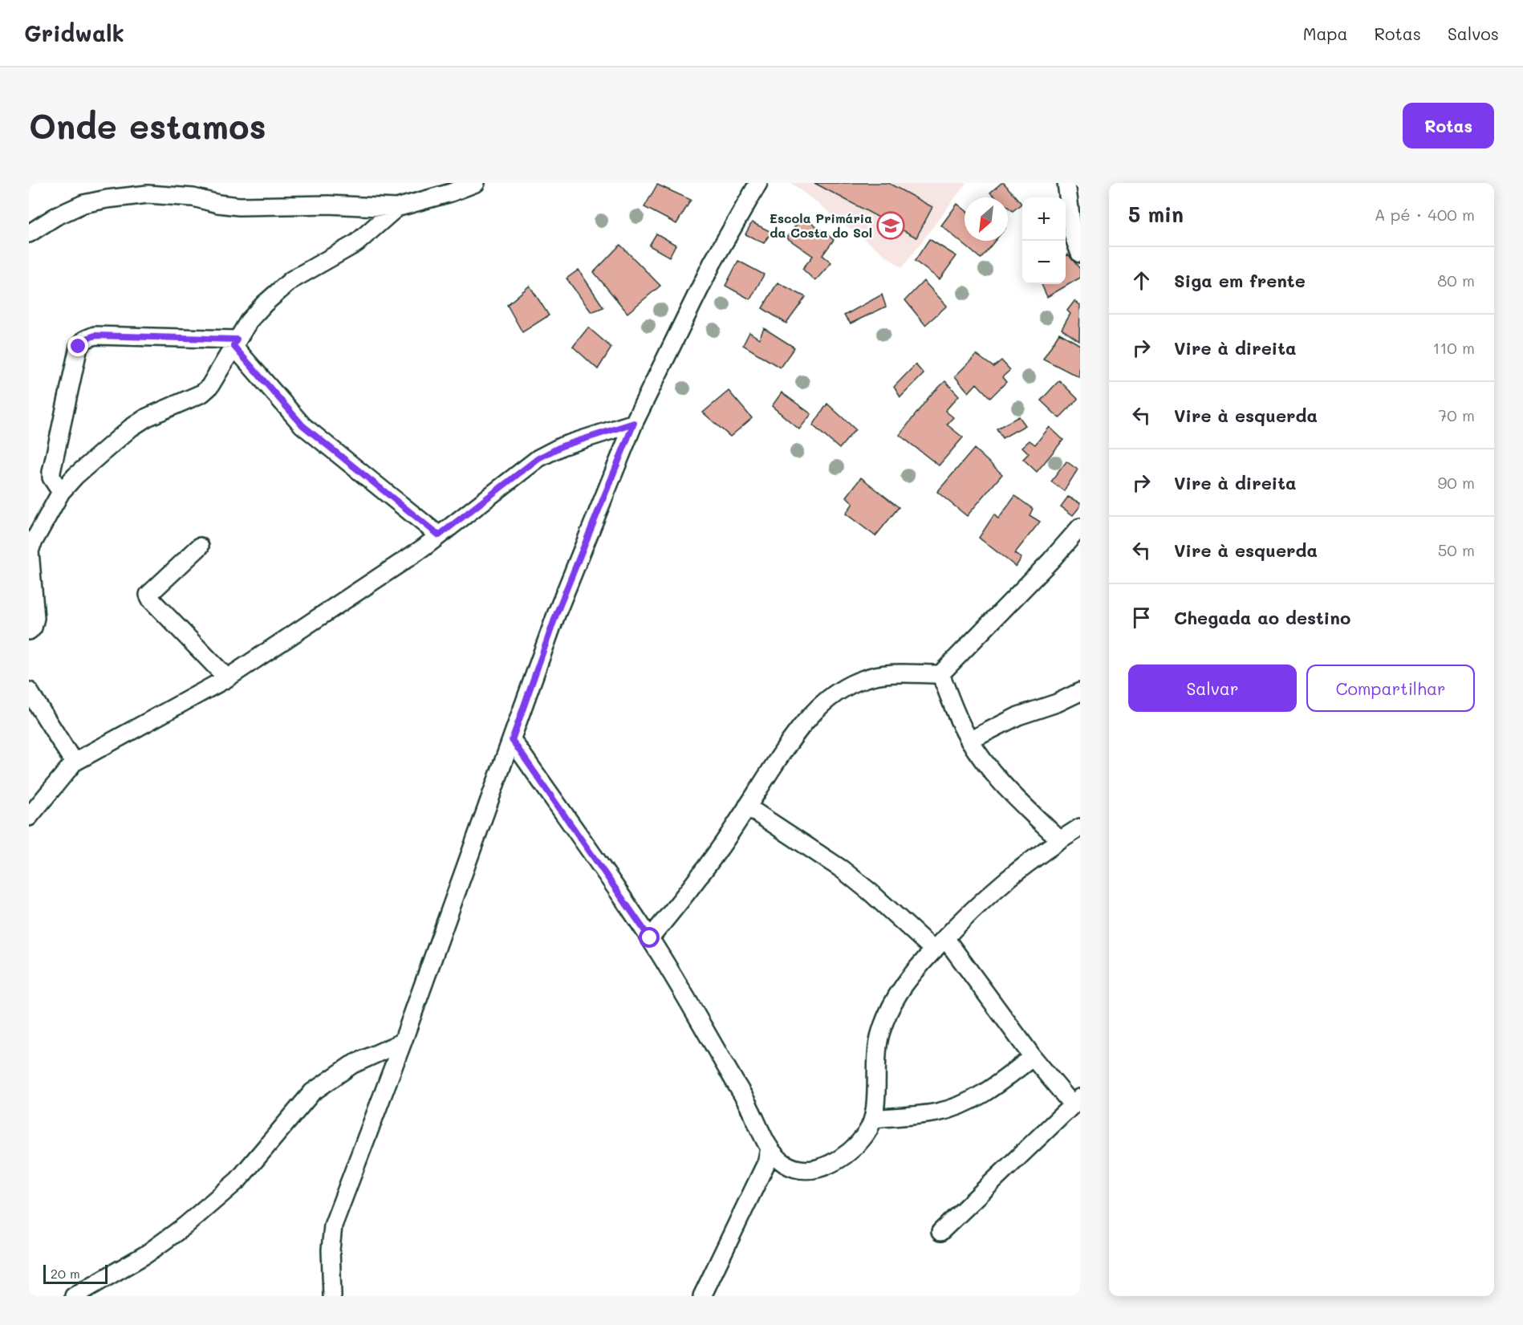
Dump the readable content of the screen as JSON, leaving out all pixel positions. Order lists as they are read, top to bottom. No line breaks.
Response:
{"places":{"school or university":["Escola Primária da Costa do Sol"]},"scale_bar":"20 m","north":"bottom left","page":{"header":"Gridwalk","nav":["Mapa","Rotas","Salvos"],"buttons":["Rotas",["Salvar","Compartilhar"]],"title":"Onde estamos","heading":["5 min","A pé · 400 m"],"map_buttons":["+","−"],"list":[["Siga em frente","80 m"],["Vire à direita","110 m"],["Vire à esquerda","70 m"],["Vire à direita","90 m"],["Vire à esquerda","50 m"],"Chegada ao destino"],"scale":"20 m"}}
